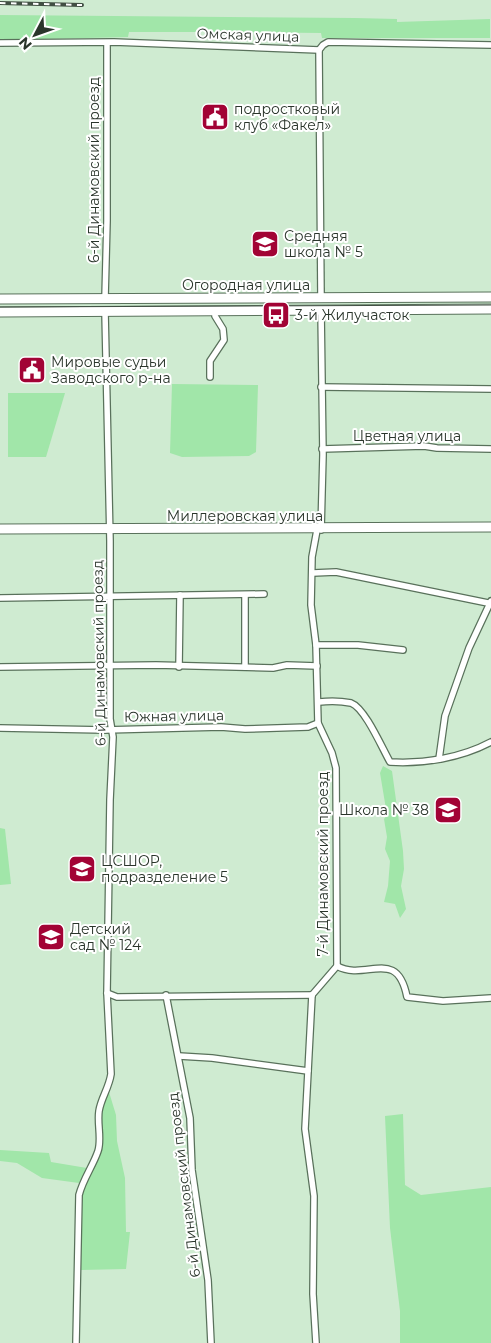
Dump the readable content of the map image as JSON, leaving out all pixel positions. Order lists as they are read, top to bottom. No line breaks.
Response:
{"streets":{"street":["Омская улица","6-й Динамовский проезд","Огородная улица","Цветная улица","Миллеровская улица","Южная улица","7-й Динамовский проезд"]},"crossings":[["Омская улица","6-й Динамовский проезд"],["6-й Динамовский проезд","Огородная улица"],["6-й Динамовский проезд","Миллеровская улица"],["6-й Динамовский проезд","Южная улица"],["Огородная улица","7-й Динамовский проезд"],["Цветная улица","7-й Динамовский проезд"],["Миллеровская улица","7-й Динамовский проезд"],["Южная улица","7-й Динамовский проезд"]],"places":{"public building":["подростковый клуб «Факел»","Мировые судьи Заводского р-на"],"school or university":["Средняя школа № 5","Школа № 38","ЦСШОР, подразделение 5","Детский сад № 124"],"bus stop":["3-й Жилучасток"]},"north":"bottom left"}
